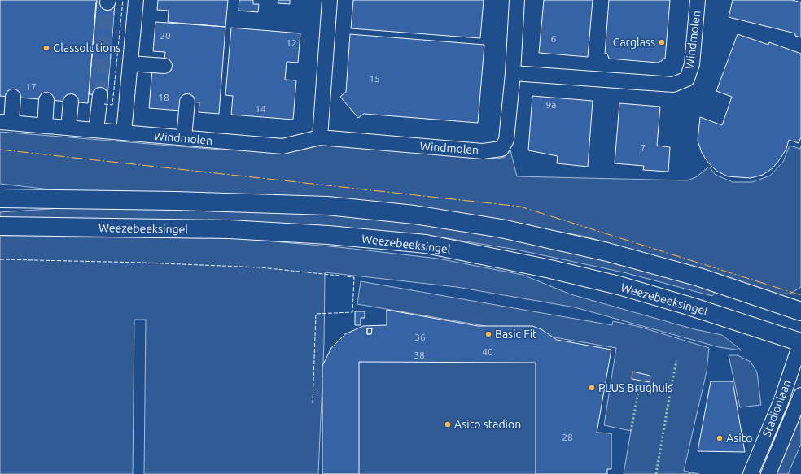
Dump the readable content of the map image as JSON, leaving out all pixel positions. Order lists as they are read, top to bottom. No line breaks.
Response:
{"streets":{"main road":["Weezebeeksingel"],"street":["Windmolen","Stadionlaan"]},"crossings":[["Weezebeeksingel","Stadionlaan"]],"places":["Carglass","Glassolutions","Basic Fit","PLUS Brughuis","Asito stadion","Asito"],"house_numbers":["20","6","12","15","17","18","9a","14","7","36","40","38","28"]}
